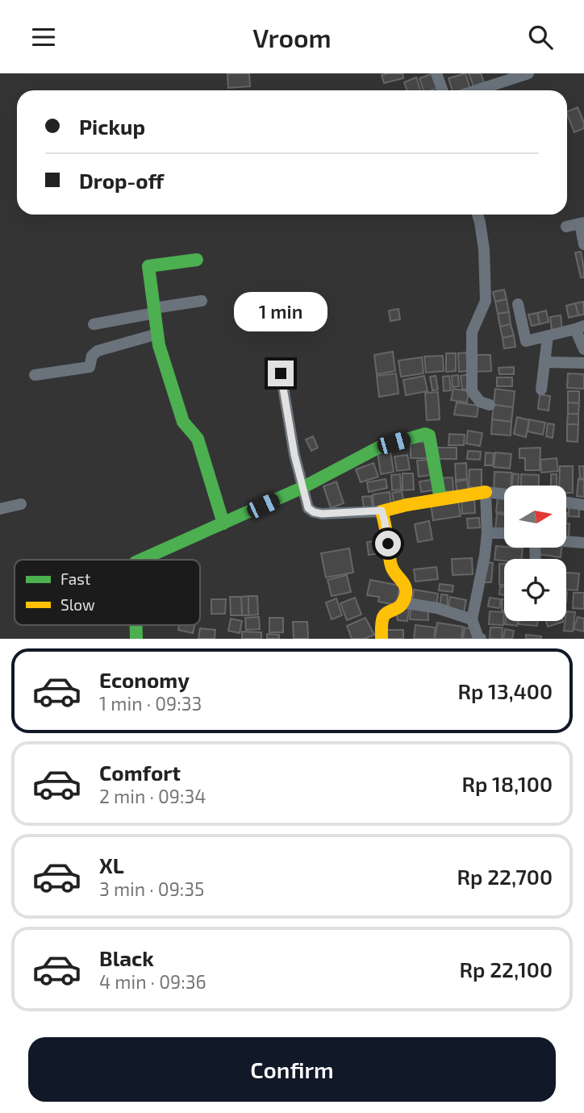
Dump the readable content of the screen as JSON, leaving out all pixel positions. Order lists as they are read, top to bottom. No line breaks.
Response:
{"legend":["Fast","Slow"],"north":"right","page":{"header":"Vroom","banner":["Pickup","Drop-off"],"bubble":"1 min","list":[{"name":"Economy","note":"1 min · 09:33","value":"Rp 13,400"},{"name":"Comfort","note":"2 min · 09:34","value":"Rp 18,100"},{"name":"XL","note":"3 min · 09:35","value":"Rp 22,700"},{"name":"Black","note":"4 min · 09:36","value":"Rp 22,100"}],"buttons":"Confirm"}}
